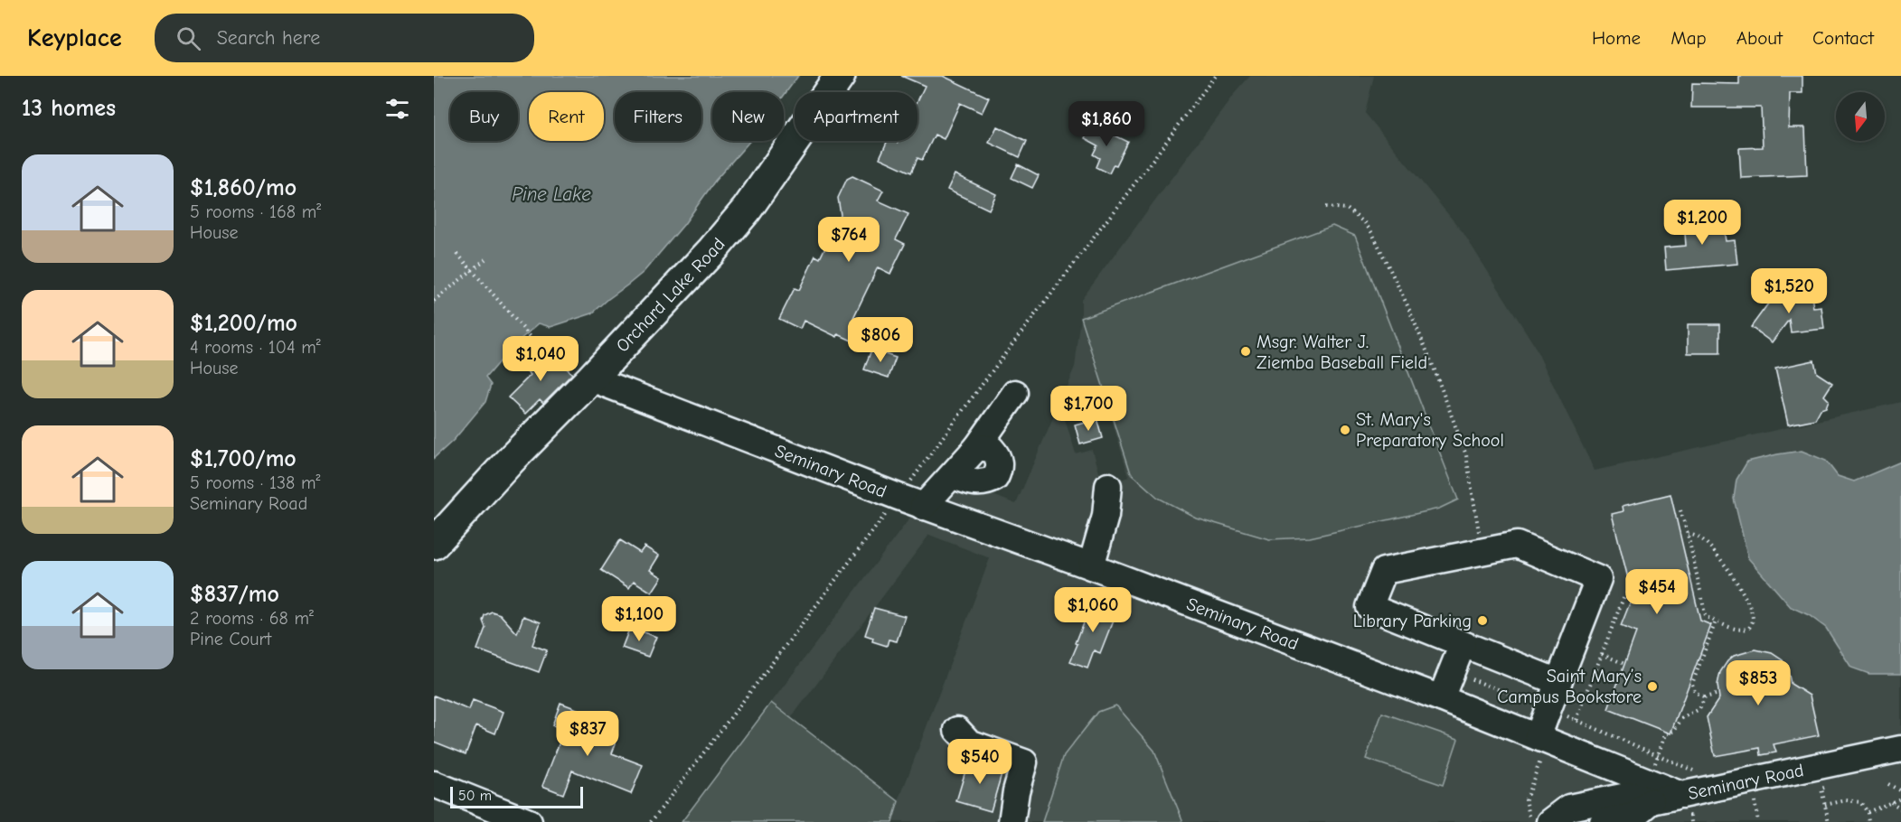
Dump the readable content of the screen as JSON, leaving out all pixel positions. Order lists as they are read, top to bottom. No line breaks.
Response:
{"streets":{"main road":["Orchard Lake Road"],"street":["Seminary Road"]},"crossings":[["Orchard Lake Road","Seminary Road"]],"water":["Pine Lake"],"places":["Msgr. Walter J. Ziemba Baseball Field","St. Mary's Preparatory School","Library Parking","Saint Mary’s Campus Bookstore"],"scale_bar":"50 m","north":"bottom","page":{"header":"Keyplace","search":"Search here","nav":["Home","Map","About","Contact"],"heading":"13 homes","chip":["Buy","Rent","Filters","New","Apartment"],"price":["$1,860","$1,200","$764","$1,520","$806","$1,040","$1,700","$454","$1,060","$1,100","$853","$837","$540"],"list":[{"name":"$1,860/mo","note":"5 rooms · 168 m² · House"},{"name":"$1,200/mo","note":"4 rooms · 104 m² · House"},{"name":"$1,700/mo","note":"5 rooms · 138 m² · Seminary Road"},{"name":"$837/mo","note":"2 rooms · 68 m² · Pine Court"}],"scale":"50 m"}}
